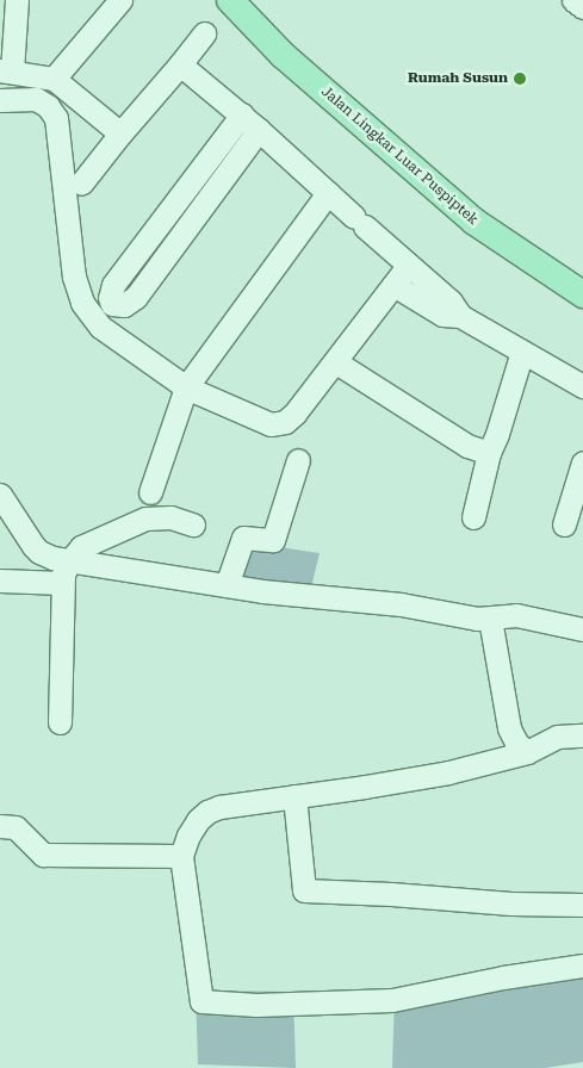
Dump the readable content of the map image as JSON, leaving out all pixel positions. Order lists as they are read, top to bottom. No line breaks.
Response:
{"streets":{"main road":["Jalan Lingkar Luar Puspiptek"]},"places":["Rumah Susun"]}
